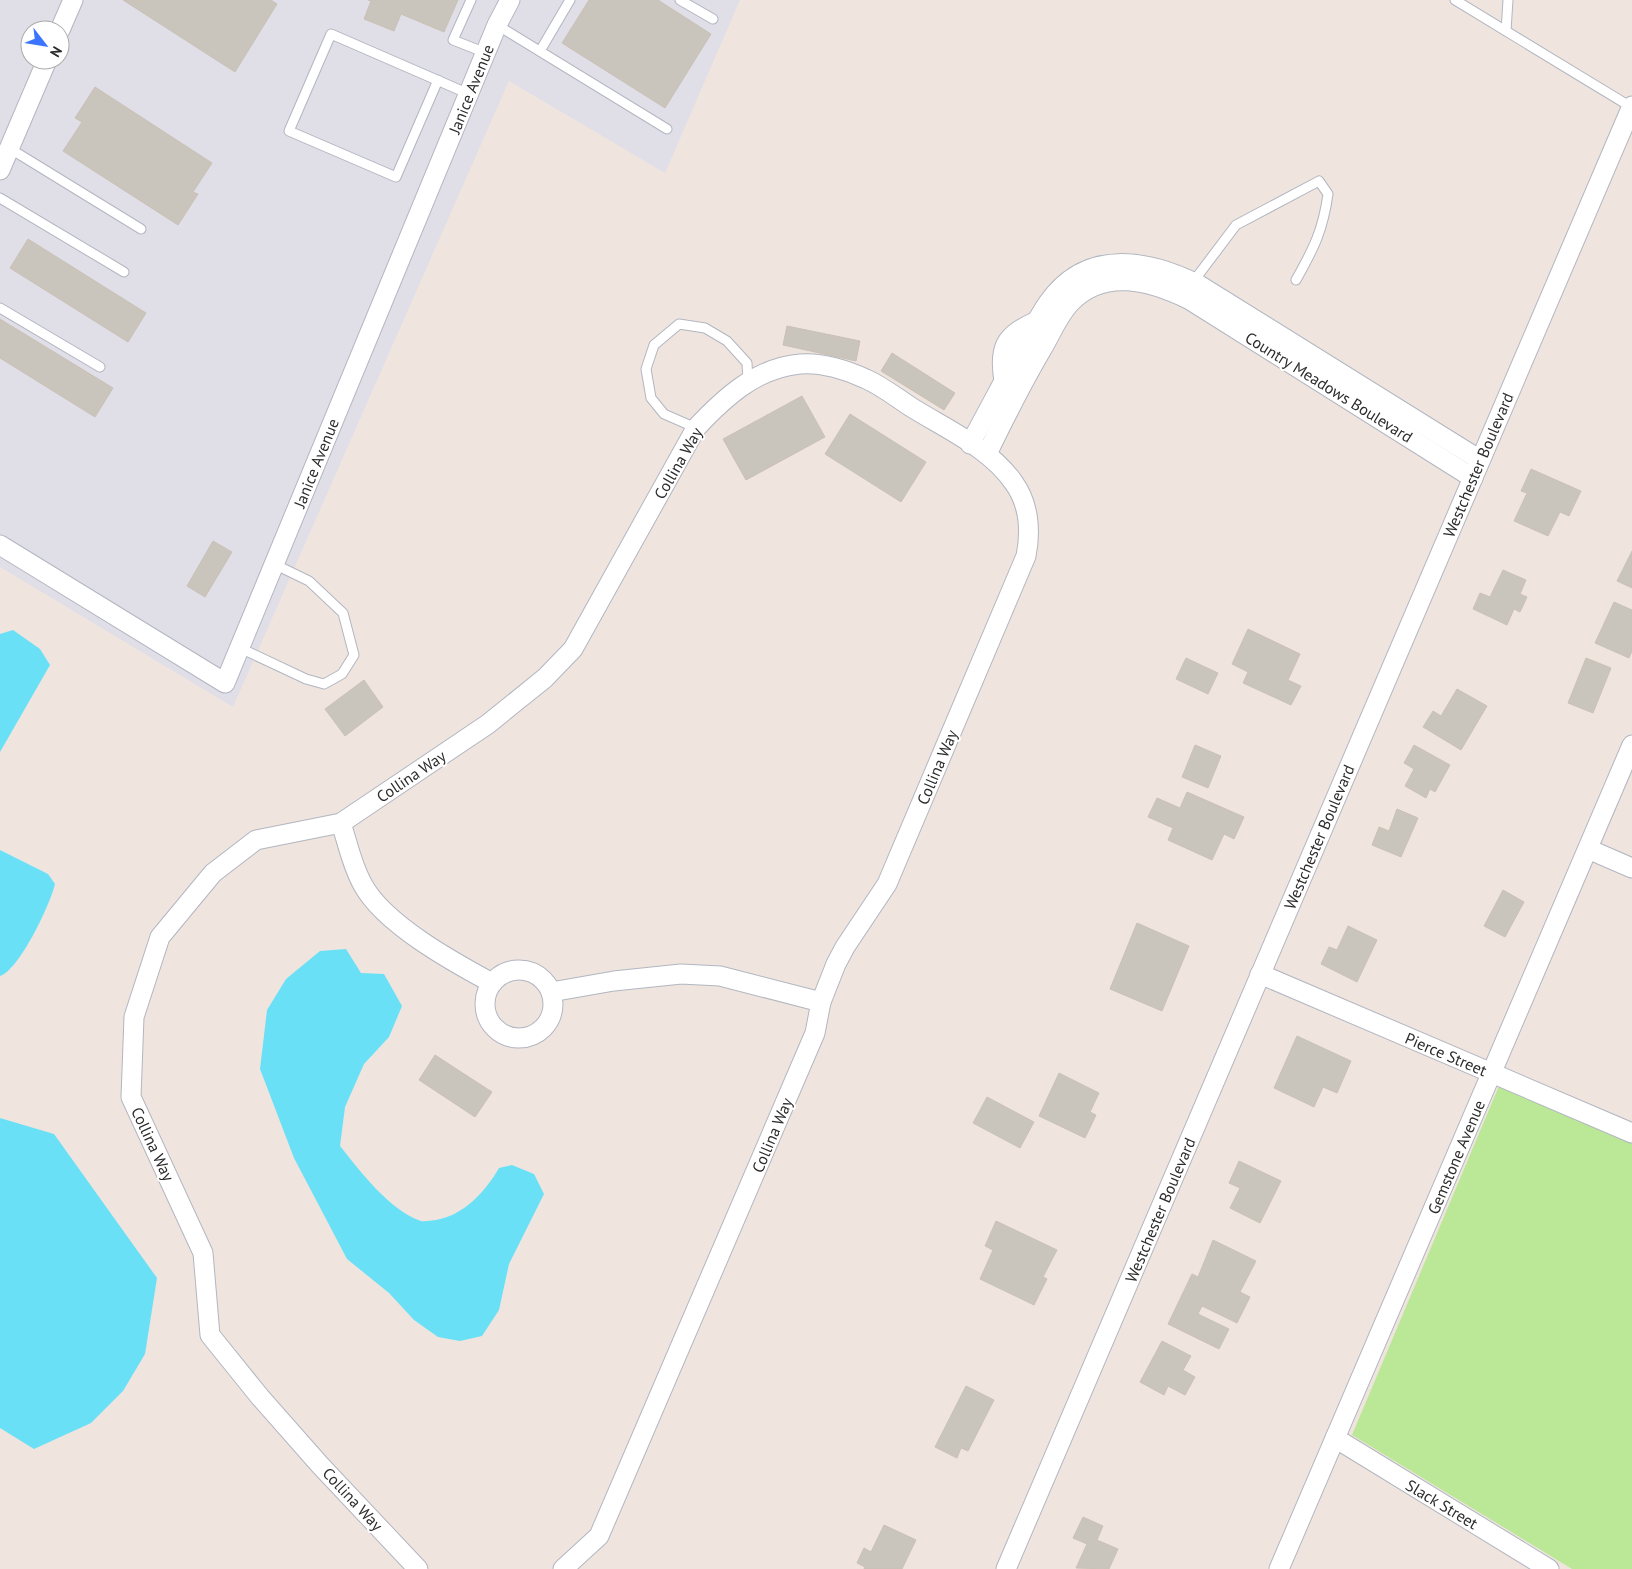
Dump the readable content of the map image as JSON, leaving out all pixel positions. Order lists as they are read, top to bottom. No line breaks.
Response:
{"streets":{"street":["Janice Avenue","Country Meadows Boulevard","Collina Way","Westchester Boulevard","Pierce Street","Gemstone Avenue","Slack Street"]},"crossings":[["Country Meadows Boulevard","Collina Way"],["Country Meadows Boulevard","Westchester Boulevard"],["Westchester Boulevard","Pierce Street"],["Pierce Street","Gemstone Avenue"],["Gemstone Avenue","Slack Street"]],"north":"bottom right"}
